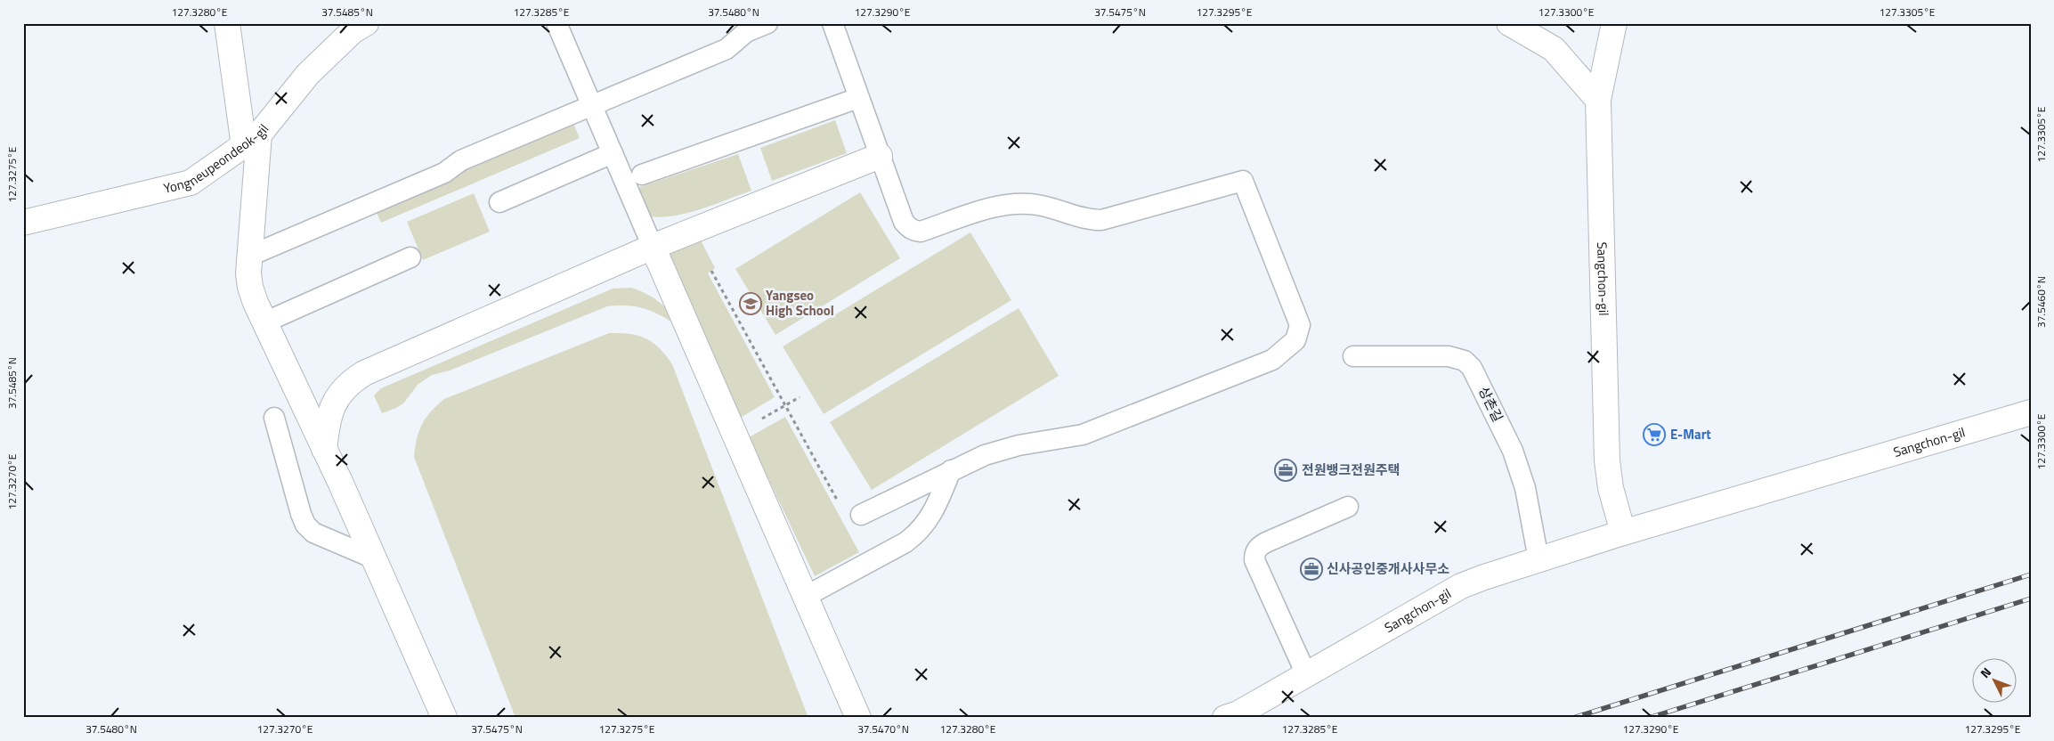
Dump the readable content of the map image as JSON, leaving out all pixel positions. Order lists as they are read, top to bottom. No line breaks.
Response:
{"streets":{"street":["Yongneupeondeok-gil","Sangchon-gil"],"lane":["상촌길"]},"crossings":[["Sangchon-gil","상촌길"]],"places":{"school or university":["Yangseo High School"],"supermarket":["E-Mart"],"office":["전원뱅크전원주택","신사공인중개사사무소"]},"north":"top left","coordinates":["127.3280°E","37.5485°N","127.3285°E","37.5480°N","127.3290°E","37.5475°N","127.3295°E","127.3300°E","127.3305°E","127.3275°E","37.5460°N","127.3270°E","37.5470°N"]}
